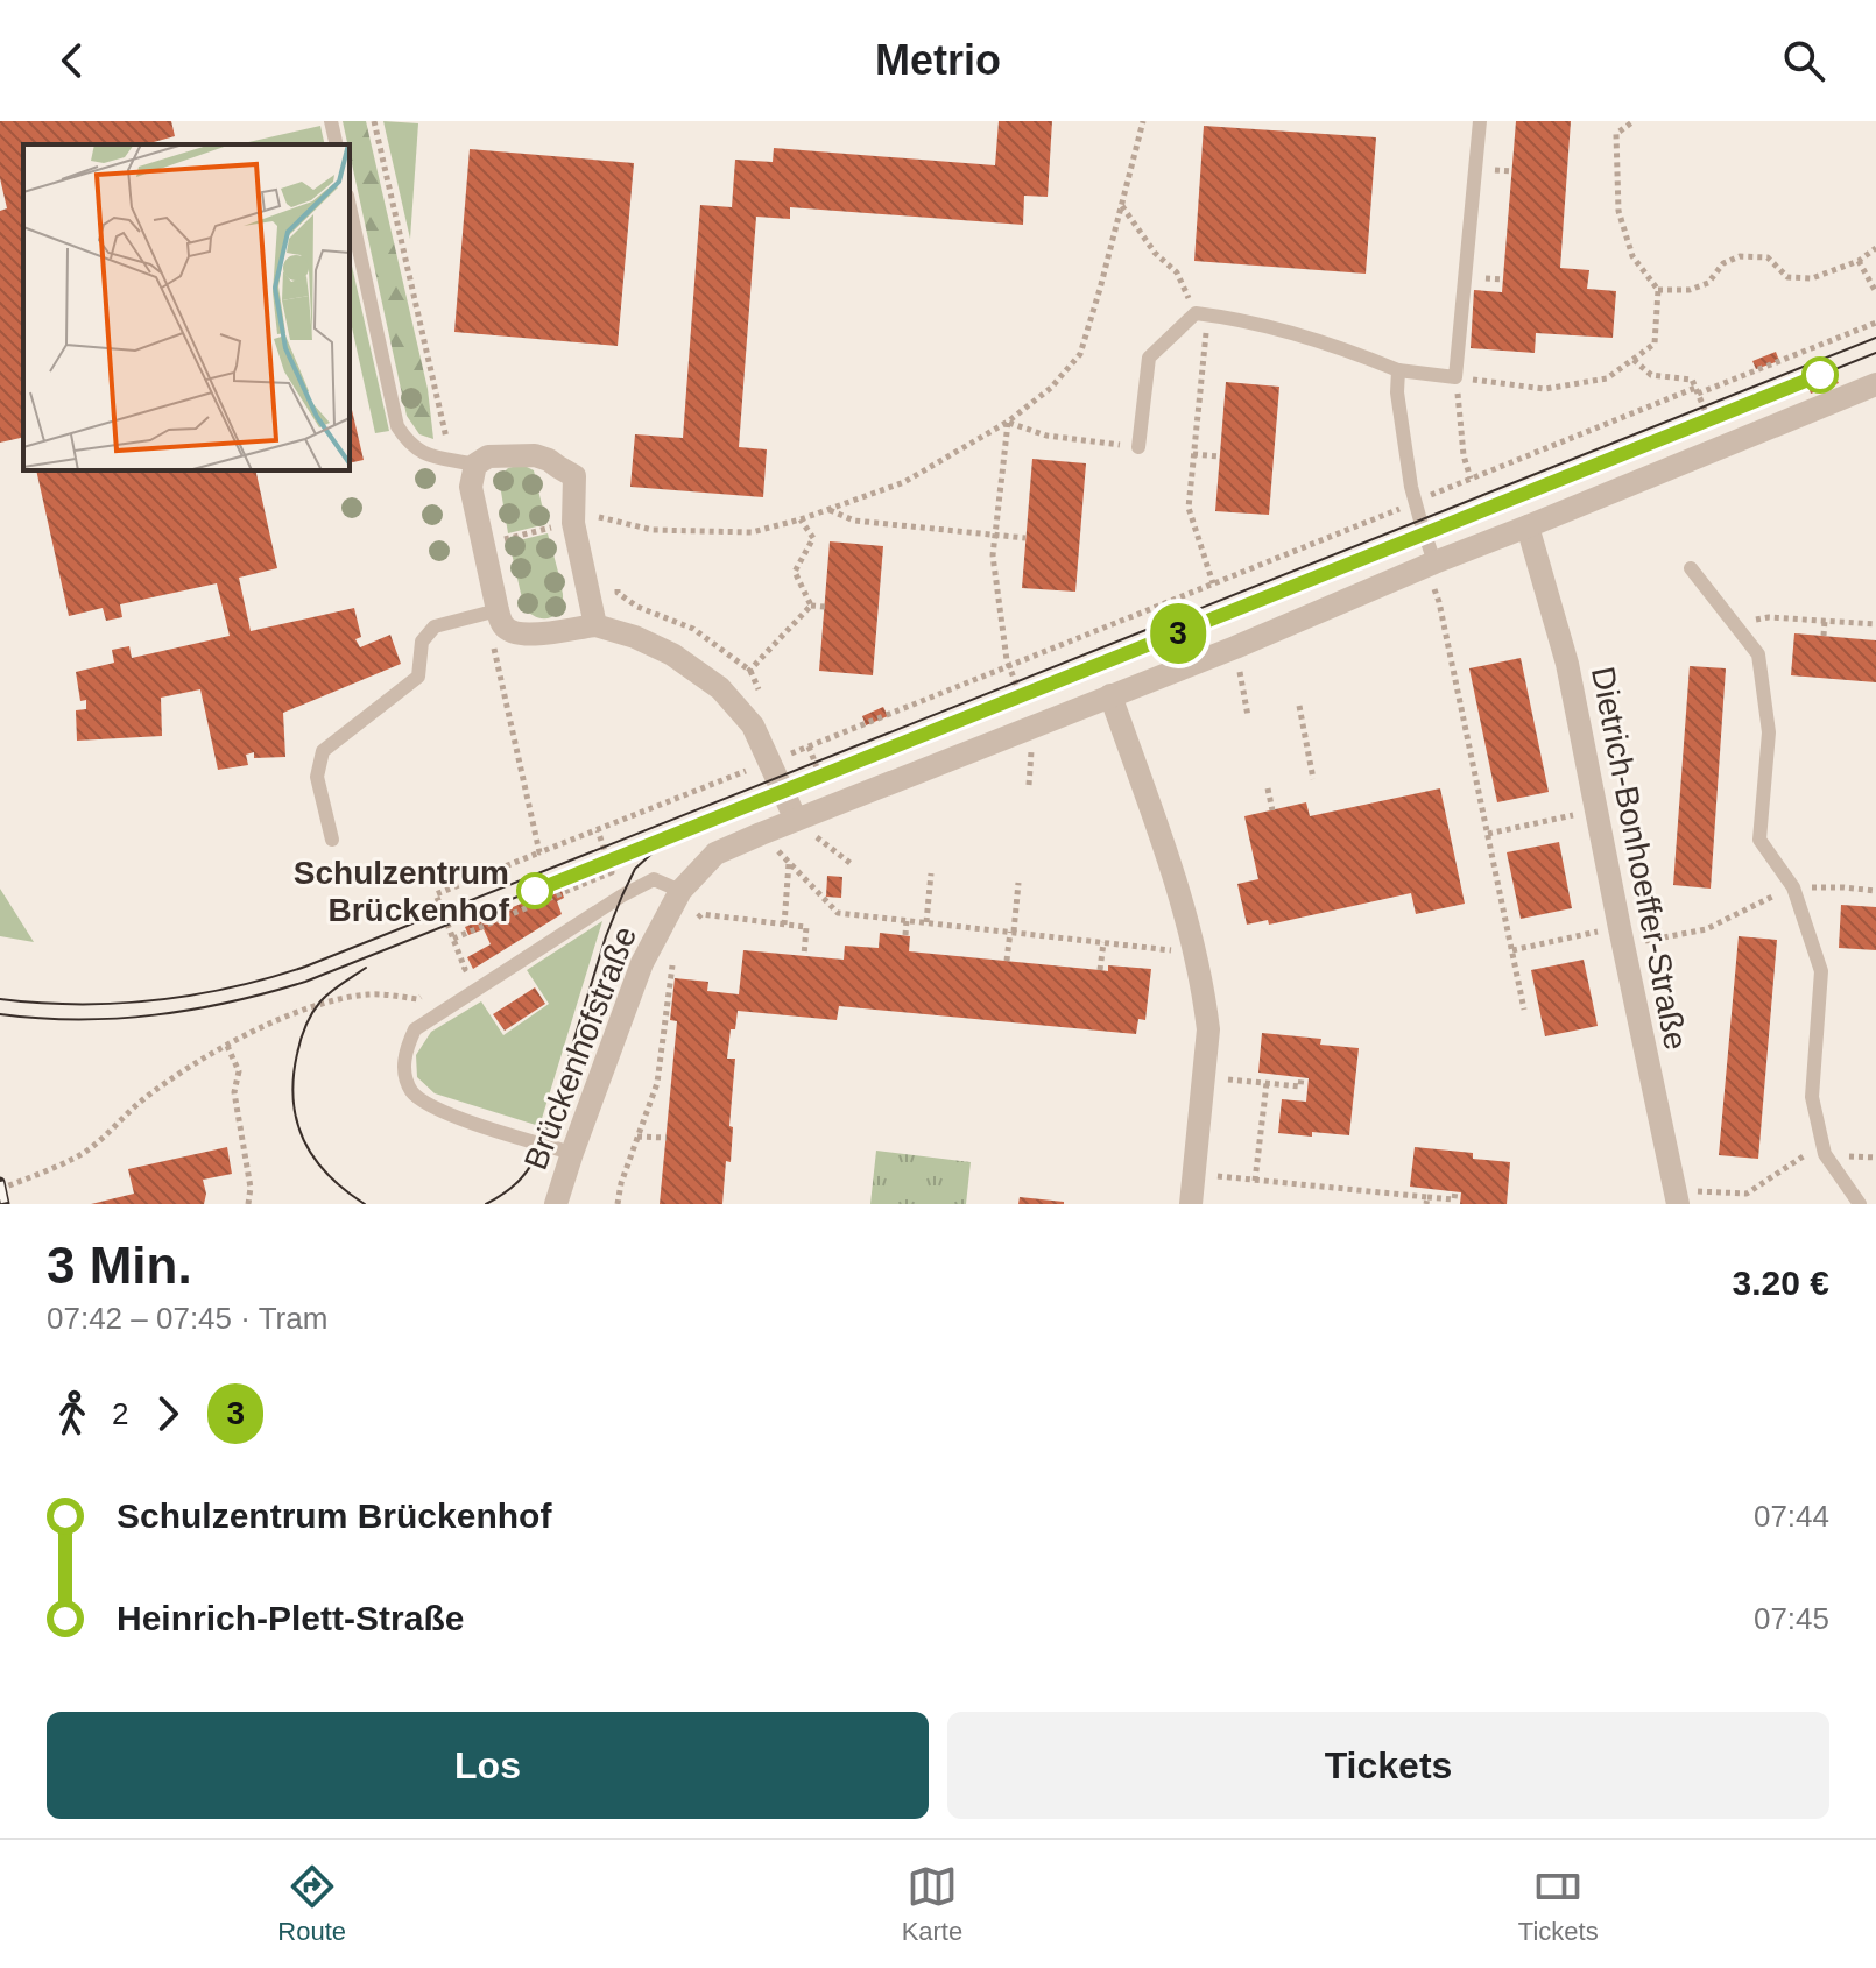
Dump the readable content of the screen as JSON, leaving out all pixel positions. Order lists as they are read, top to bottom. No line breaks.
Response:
{"streets":{"street":["Dietrich-Bonhoeffer-Straße","Brückenhofstraße"]},"crossings":[["Dietrich-Bonhoeffer-Straße","Brückenhofstraße"]],"places":["Schulzentrum Brückenhof"],"lines":["tram line 3"],"page":{"header":"Metrio","on_map":"3","heading":["3 Min.","07:42 – 07:45 · Tram","3.20 €"],"legs":["2","3"],"list":[{"name":"Schulzentrum Brückenhof","value":"07:44"},{"name":"Heinrich-Plett-Straße","value":"07:45"}],"buttons":["Los","Tickets"],"tabs":["Route","Karte","Tickets"]}}
